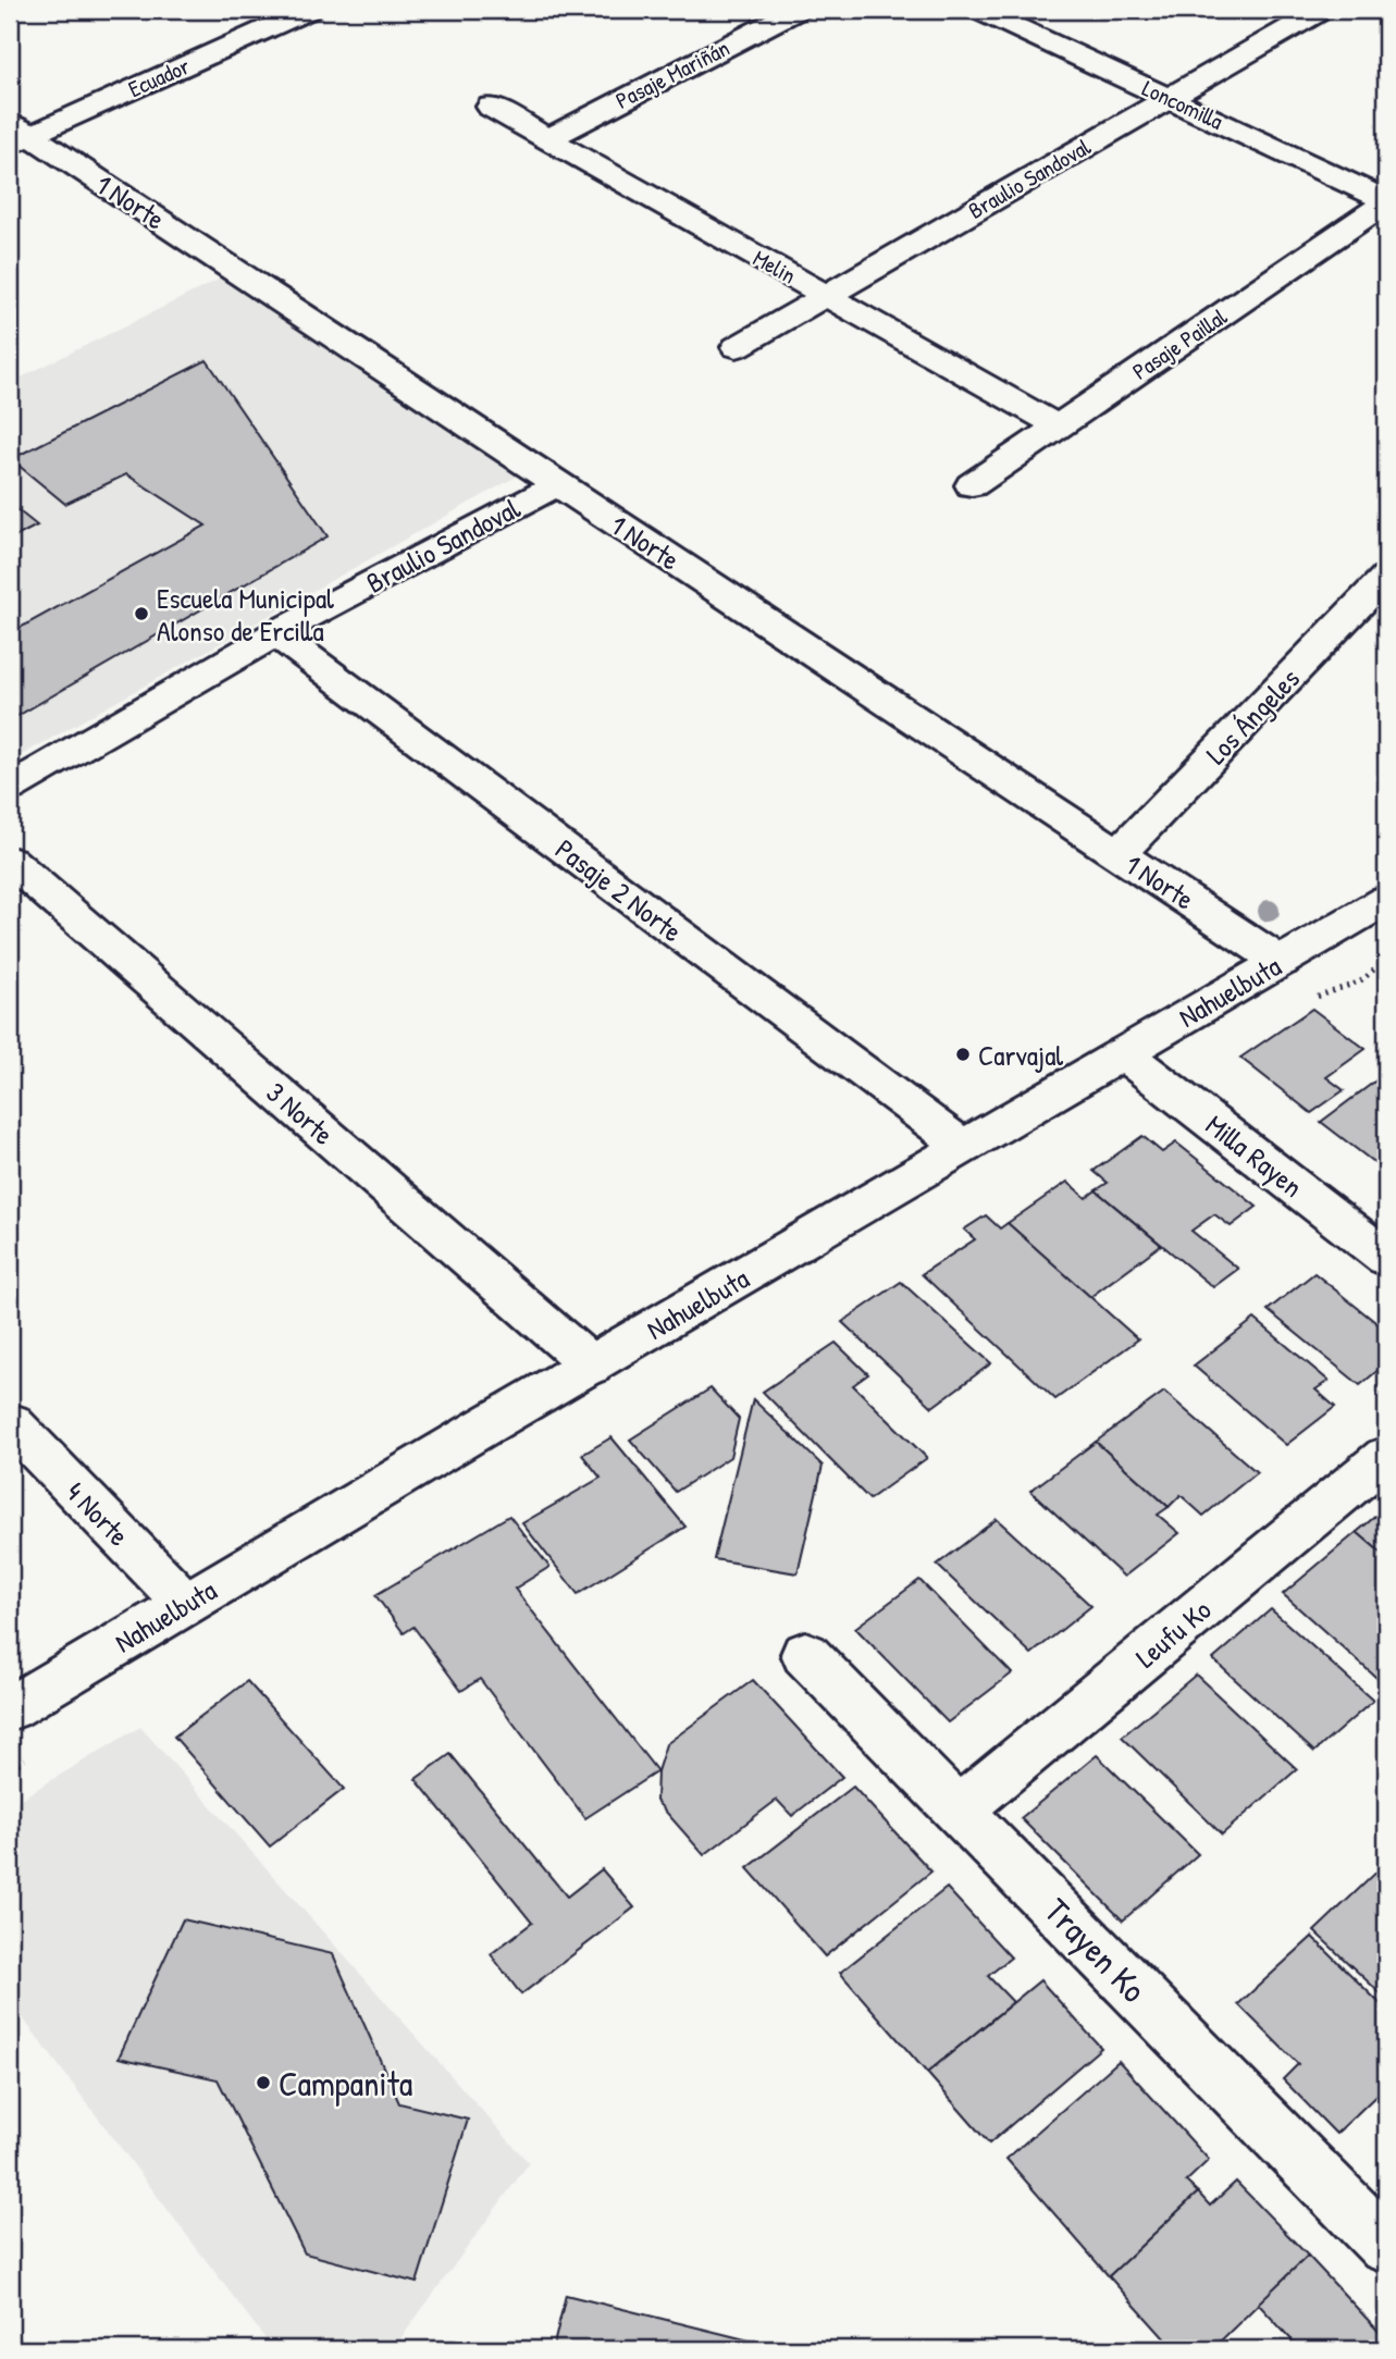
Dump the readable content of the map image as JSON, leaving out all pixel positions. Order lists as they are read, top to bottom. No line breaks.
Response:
{"streets":{"street":["Pasaje Mariñán","Ecuador","Loncomilla","Braulio Sandoval","1 Norte","Melin","Pasaje Paillal","Los Ángeles","Pasaje 2 Norte","Nahuelbuta","3 Norte","Milla Rayen","4 Norte","Leufu Ko","Trayen Ko"]},"crossings":[["Pasaje Mariñán","Melin"],["Ecuador","1 Norte"],["Loncomilla","Braulio Sandoval"],["Loncomilla","Pasaje Paillal"],["Braulio Sandoval","1 Norte"],["Braulio Sandoval","Melin"],["Braulio Sandoval","Pasaje 2 Norte"],["1 Norte","Los Ángeles"],["1 Norte","Nahuelbuta"],["Melin","Pasaje Paillal"],["Pasaje 2 Norte","Nahuelbuta"],["Nahuelbuta","3 Norte"],["Nahuelbuta","Milla Rayen"],["Nahuelbuta","4 Norte"],["Leufu Ko","Trayen Ko"]],"places":["Escuela Municipal Alonso de Ercilla","Carvajal","Campanita"]}
